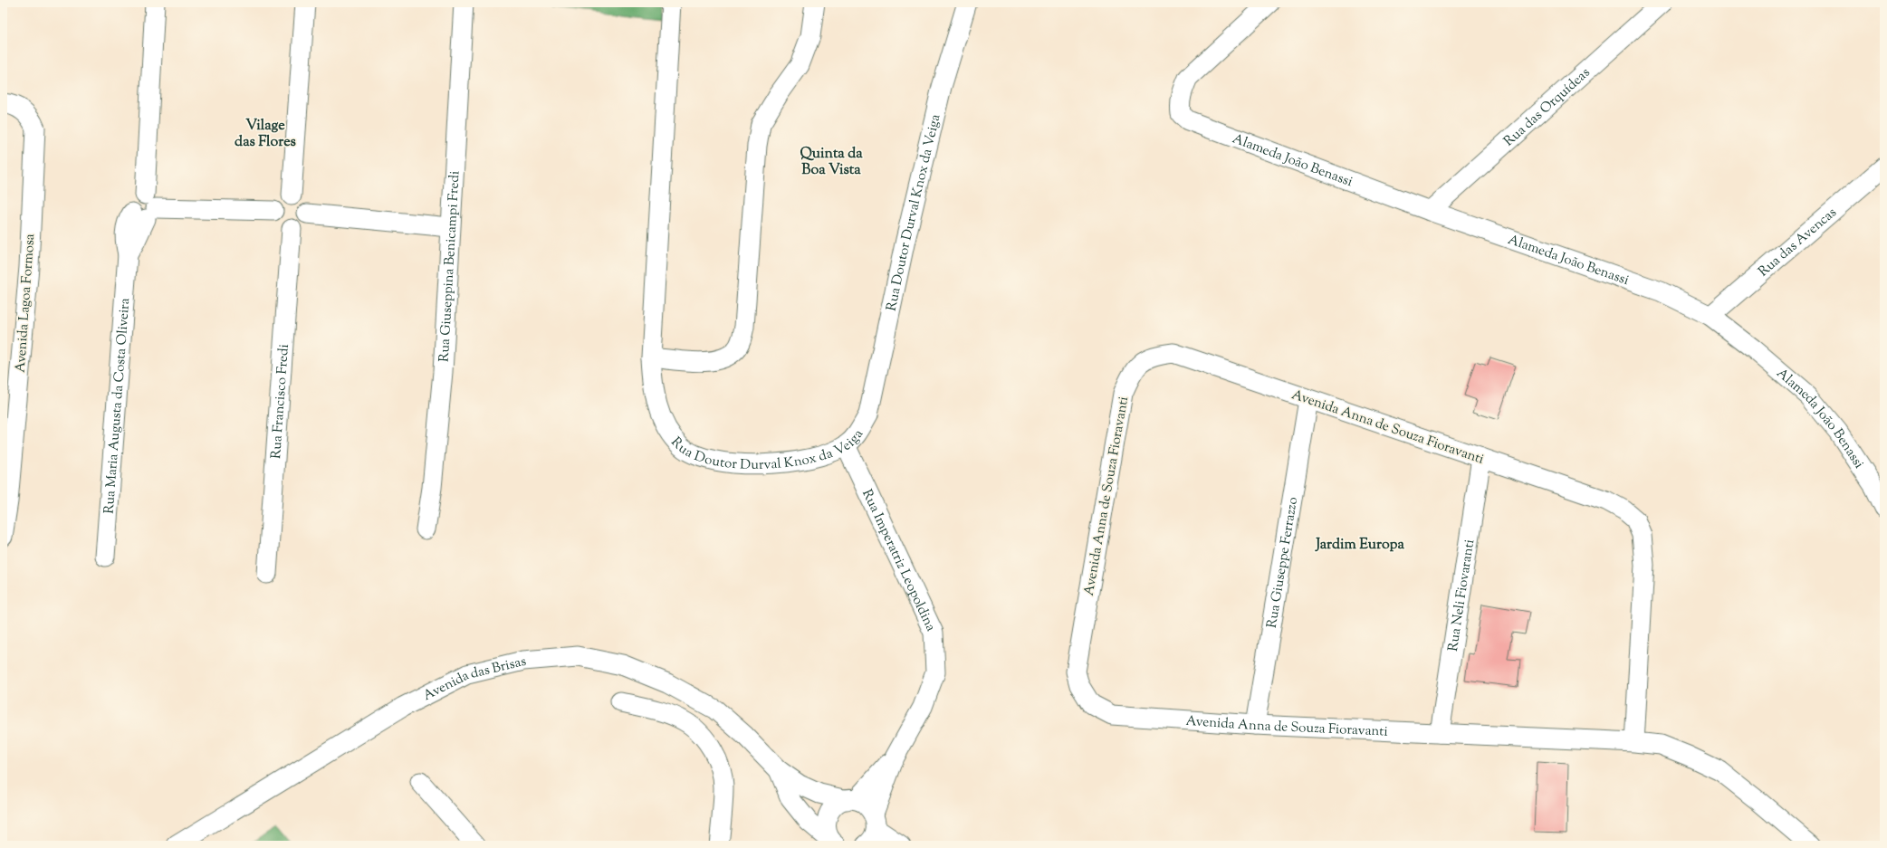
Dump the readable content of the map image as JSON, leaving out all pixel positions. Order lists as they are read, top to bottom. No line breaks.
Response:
{"streets":{"street":["Rua das Orquídeas","Alameda João Benassi","Rua Doutor Durval Knox da Veiga","Rua das Avencas","Rua Giuseppina Benicampi Fredi","Avenida Lagoa Formosa","Rua Francisco Fredi","Rua Maria Augusta da Costa Oliveira","Avenida Anna de Souza Fioravanti","Rua Imperatriz Leopoldina","Rua Giuseppe Ferrazzo","Rua Neli Fiovaranti","Avenida das Brisas"]},"crossings":[["Rua das Orquídeas","Alameda João Benassi"],["Alameda João Benassi","Rua das Avencas"],["Rua Doutor Durval Knox da Veiga","Rua Imperatriz Leopoldina"],["Avenida Anna de Souza Fioravanti","Rua Giuseppe Ferrazzo"],["Avenida Anna de Souza Fioravanti","Rua Neli Fiovaranti"],["Rua Imperatriz Leopoldina","Avenida das Brisas"]],"districts":["Vilage das Flores","Quinta da Boa Vista","Jardim Europa"]}
